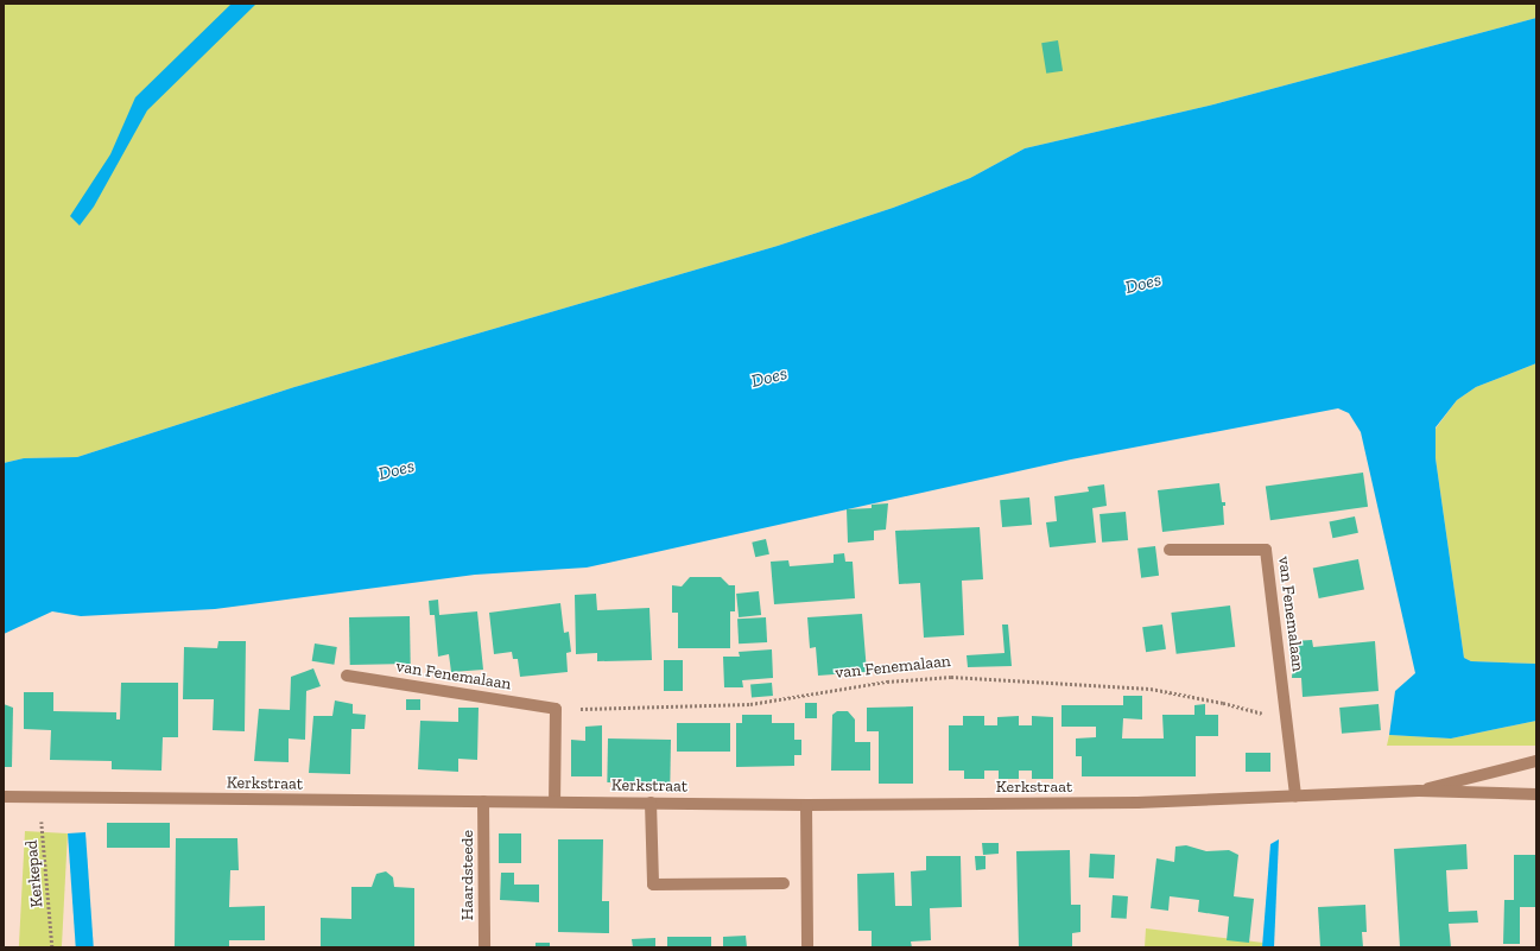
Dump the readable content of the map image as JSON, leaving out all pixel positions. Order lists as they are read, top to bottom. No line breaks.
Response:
{"streets":{"street":["van Fenemalaan","Kerkstraat","Haardsteede"],"path":["Kerkepad"]},"crossings":[["van Fenemalaan","Kerkstraat"],["Kerkstraat","Kerkepad"],["Kerkstraat","Haardsteede"]],"water":["Does"]}
